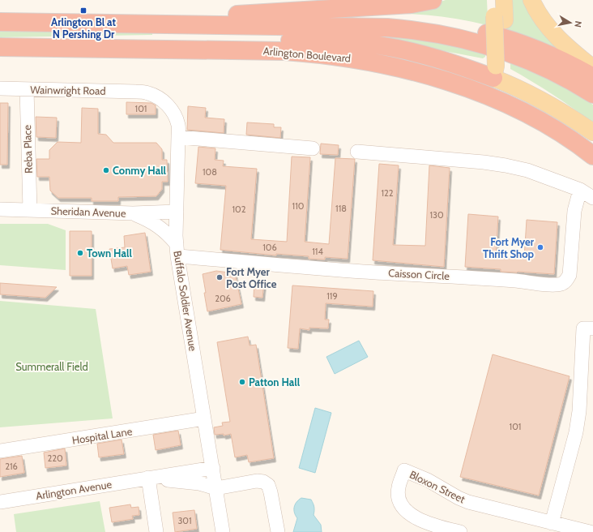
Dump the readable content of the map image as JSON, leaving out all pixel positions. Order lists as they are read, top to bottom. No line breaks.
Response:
{"streets":{"highway":["Arlington Boulevard"],"street":["Wainwright Road","Reba Place","Sheridan Avenue","Caisson Circle","Buffalo Soldier Avenue","Hospital Lane","Bloxon Street","Arlington Avenue"]},"crossings":[["Wainwright Road","Reba Place"],["Wainwright Road","Buffalo Soldier Avenue"],["Reba Place","Sheridan Avenue"],["Sheridan Avenue","Buffalo Soldier Avenue"],["Caisson Circle","Buffalo Soldier Avenue"],["Buffalo Soldier Avenue","Hospital Lane"],["Buffalo Soldier Avenue","Arlington Avenue"]],"parks":["Summerall Field"],"places":{"transit":["Arlington Bl at N Pershing Dr"],"other":["Conmy Hall","Fort Myer Thrift Shop","Town Hall","Fort Myer Post Office","Patton Hall"]},"house_numbers":["101","108","122","110","118","102","130","106","114","119","206","101","220","216","301"],"north":"right"}
